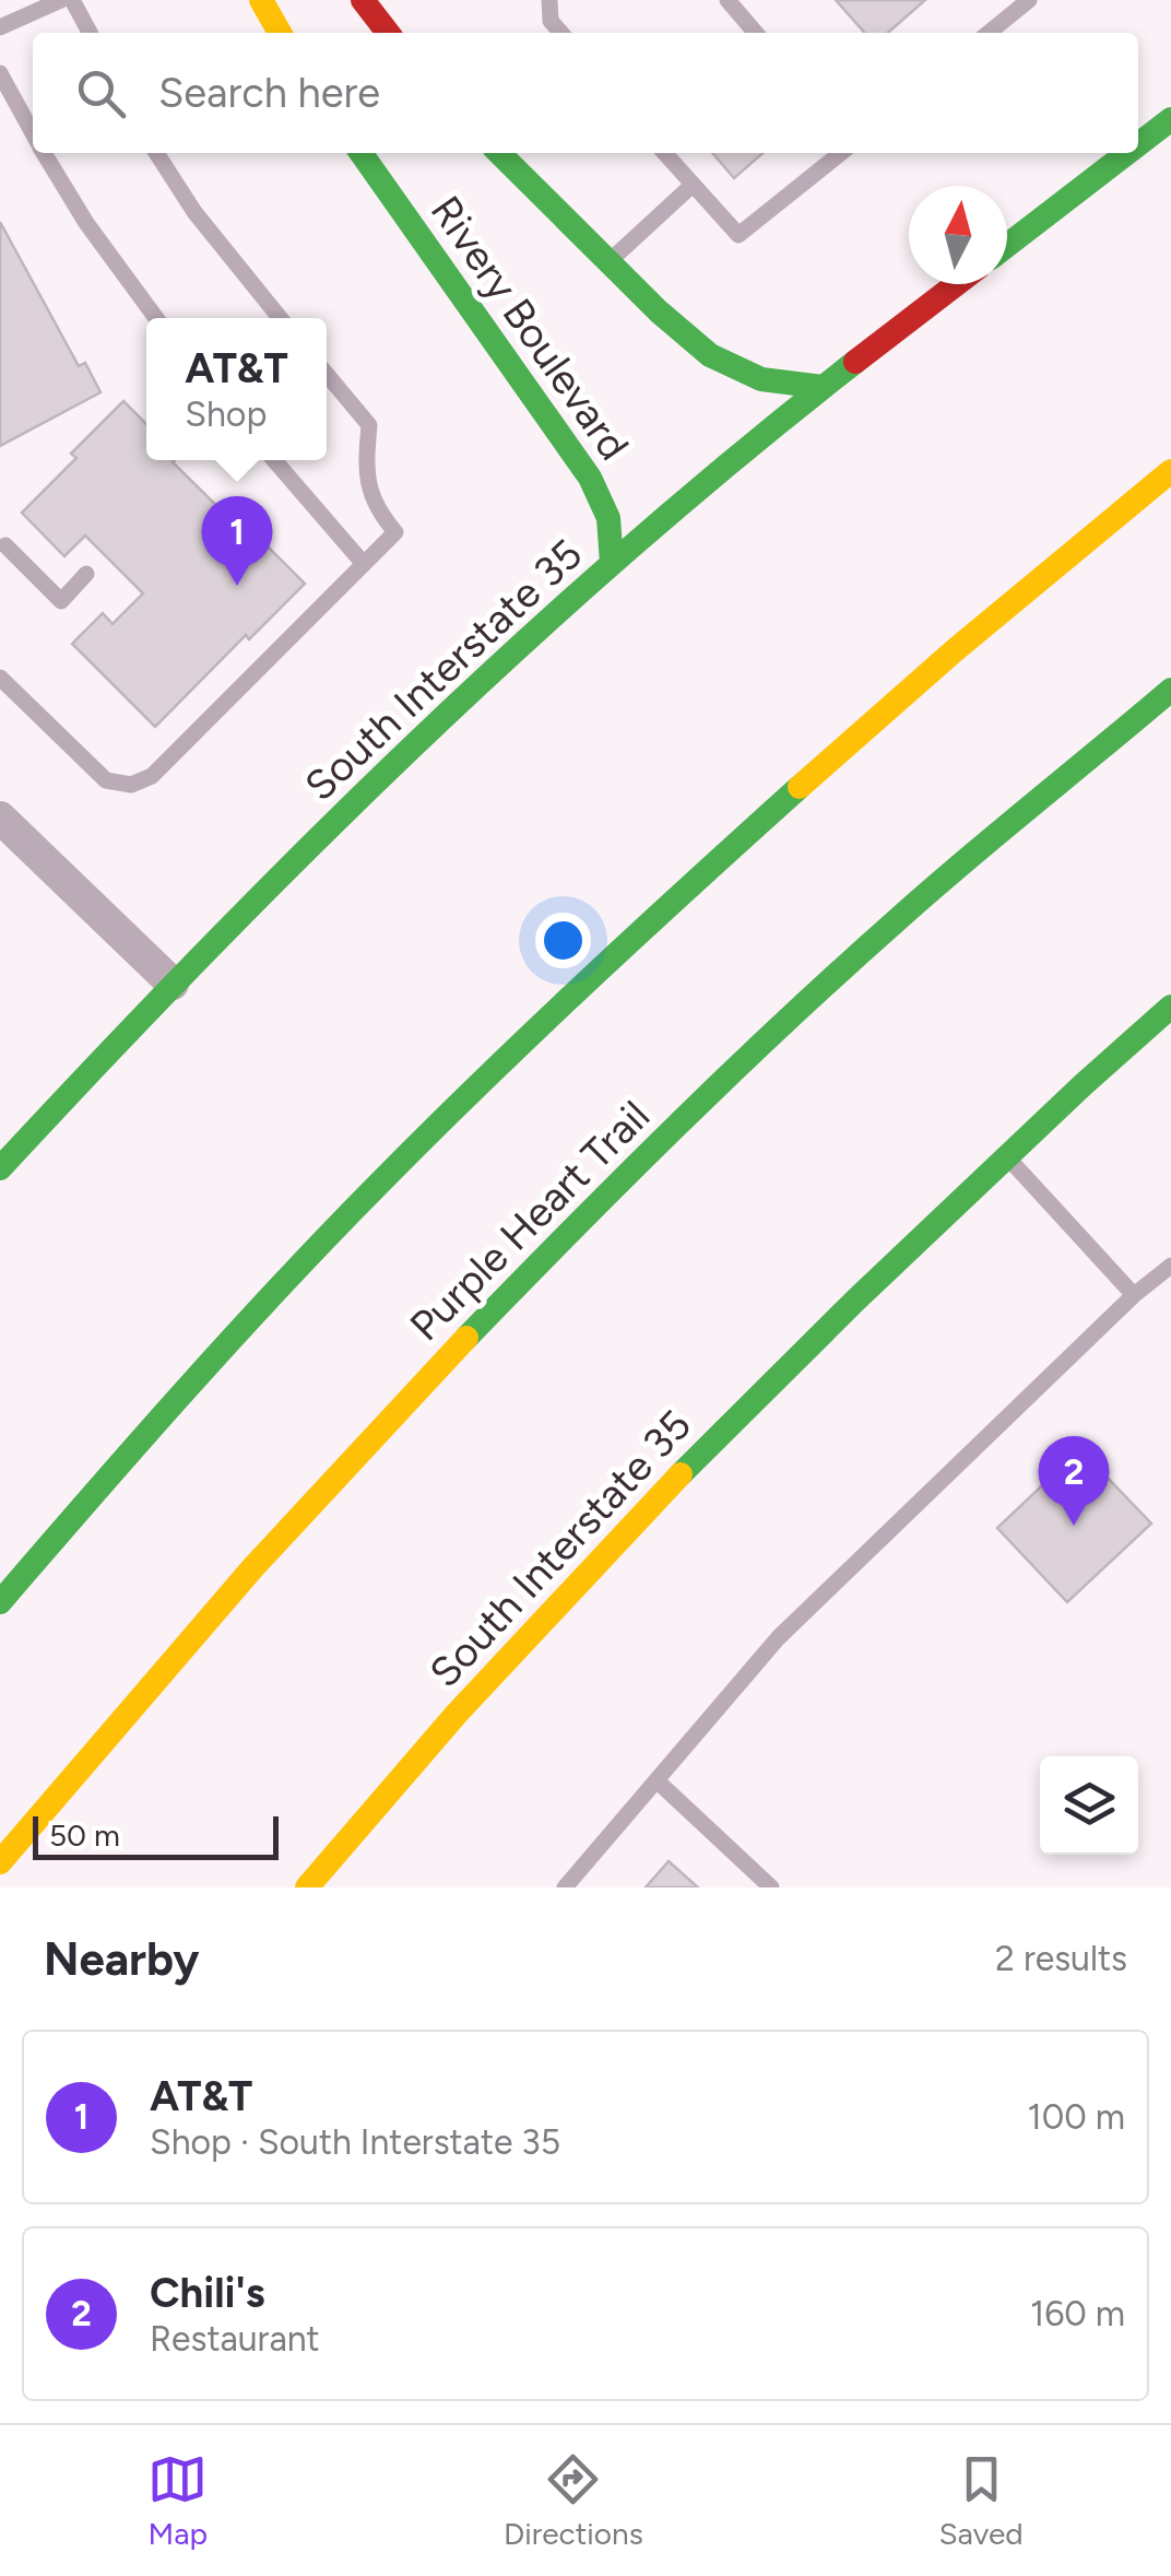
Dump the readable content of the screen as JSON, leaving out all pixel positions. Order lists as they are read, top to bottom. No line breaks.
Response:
{"streets":{"main road":["Rivery Boulevard","South Interstate 35","Purple Heart Trail"]},"crossings":[["Rivery Boulevard","South Interstate 35"]],"scale_bar":"50 m","north":"top","page":{"search":"Search here","popup":["AT&T","Shop"],"pins":["1","2"],"scale":"50 m","heading":["Nearby","2 results"],"list":[{"mark":"1","name":"AT&T","note":"Shop · South Interstate 35","value":"100 m"},{"mark":"2","name":"Chili's","note":"Restaurant","value":"160 m"}],"nav":["Map","Directions","Saved"]}}
